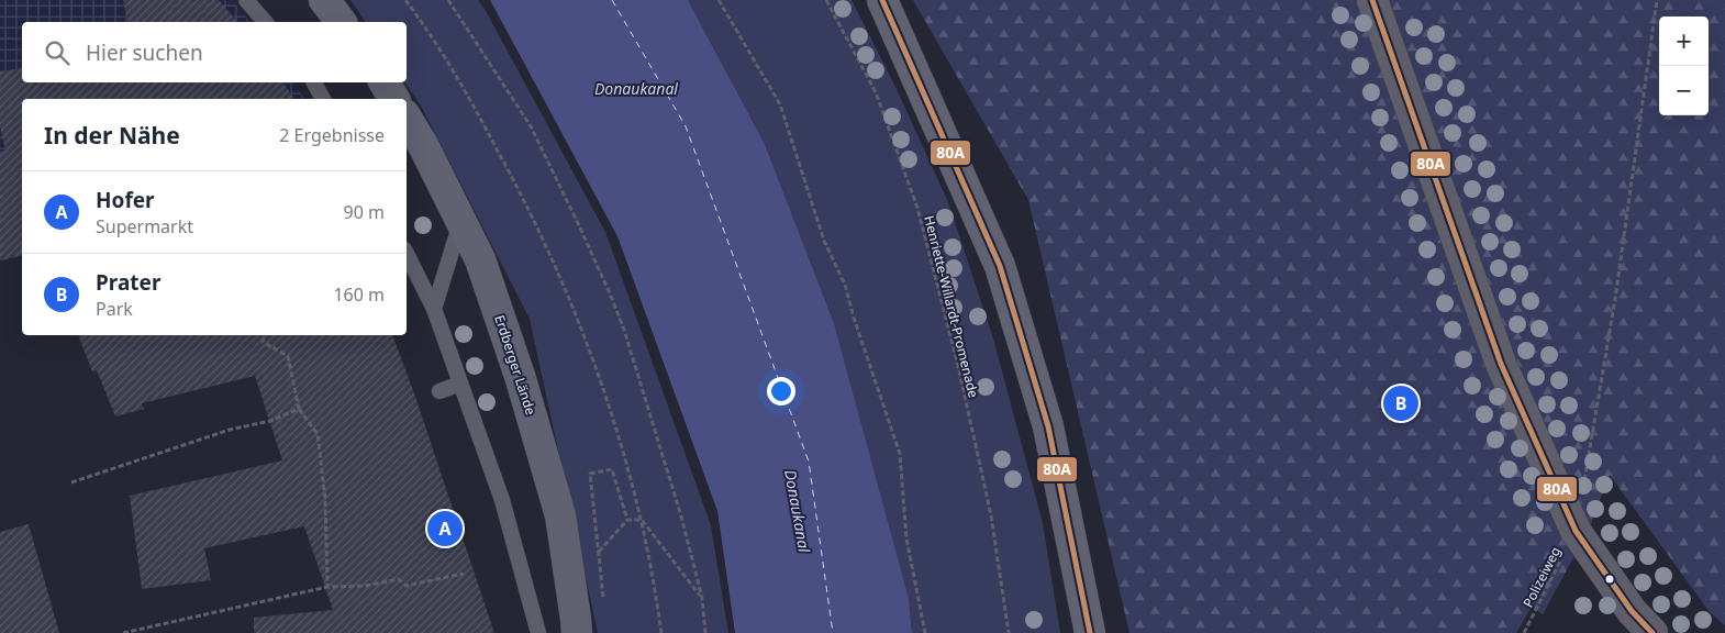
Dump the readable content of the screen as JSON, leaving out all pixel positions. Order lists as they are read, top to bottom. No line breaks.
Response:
{"streets":{"main road":["Erdberger Lände"],"path":["Henriette-Willardt-Promenade","Polizeiweg"]},"water":["Donaukanal"],"lines":["transit line 80A"],"page":{"map_buttons":["+","−"],"search":"Hier suchen","heading":["In der Nähe","2 Ergebnisse"],"list":[{"mark":"A","name":"Hofer","note":"Supermarkt","value":"90 m"},{"mark":"B","name":"Prater","note":"Park","value":"160 m"}],"pins":["B","A"]}}
